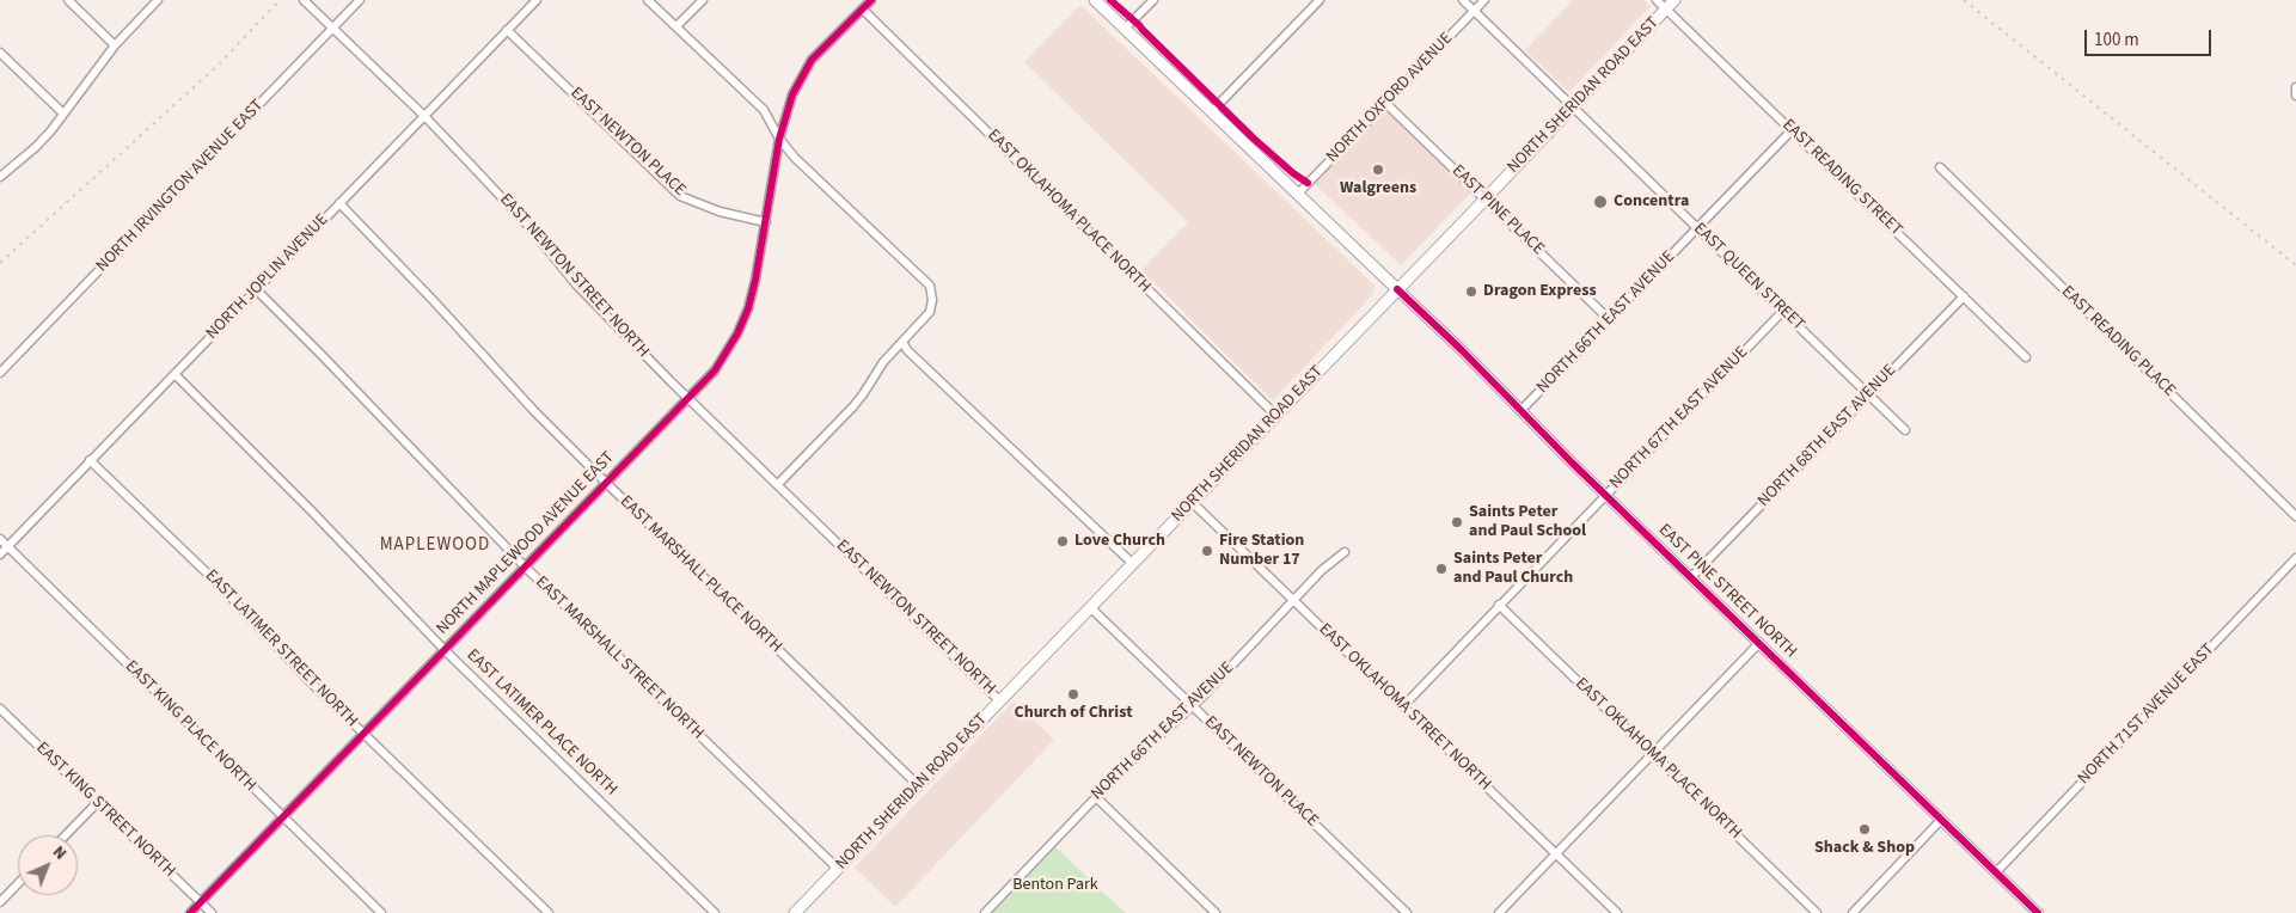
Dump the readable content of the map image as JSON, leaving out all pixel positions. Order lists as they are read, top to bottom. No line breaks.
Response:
{"streets":{"main road":["NORTH SHERIDAN ROAD EAST","EAST PINE STREET NORTH"],"street":["NORTH OXFORD AVENUE","EAST NEWTON PLACE","EAST READING STREET","NORTH IRVINGTON AVENUE EAST","EAST PINE PLACE","EAST OKLAHOMA PLACE NORTH","EAST NEWTON STREET NORTH","NORTH JOPLIN AVENUE","EAST QUEEN STREET","NORTH 66TH EAST AVENUE","EAST READING PLACE","NORTH 67TH EAST AVENUE","NORTH 68TH EAST AVENUE","NORTH MAPLEWOOD AVENUE EAST","EAST MARSHALL PLACE NORTH","EAST LATIMER STREET NORTH","EAST MARSHALL STREET NORTH","EAST OKLAHOMA STREET NORTH","NORTH 71ST AVENUE EAST","EAST LATIMER PLACE NORTH","EAST KING PLACE NORTH","EAST KING STREET NORTH"]},"crossings":[["NORTH SHERIDAN ROAD EAST","EAST NEWTON PLACE"],["NORTH SHERIDAN ROAD EAST","EAST READING STREET"],["NORTH SHERIDAN ROAD EAST","EAST PINE PLACE"],["NORTH SHERIDAN ROAD EAST","EAST OKLAHOMA PLACE NORTH"],["NORTH SHERIDAN ROAD EAST","EAST NEWTON STREET NORTH"],["NORTH SHERIDAN ROAD EAST","EAST QUEEN STREET"],["NORTH SHERIDAN ROAD EAST","EAST MARSHALL PLACE NORTH"],["NORTH SHERIDAN ROAD EAST","EAST PINE STREET NORTH"],["NORTH SHERIDAN ROAD EAST","EAST MARSHALL STREET NORTH"],["NORTH SHERIDAN ROAD EAST","EAST OKLAHOMA STREET NORTH"],["NORTH OXFORD AVENUE","EAST PINE PLACE"],["NORTH OXFORD AVENUE","EAST QUEEN STREET"],["NORTH OXFORD AVENUE","EAST PINE STREET NORTH"],["EAST NEWTON PLACE","NORTH JOPLIN AVENUE"],["EAST NEWTON PLACE","NORTH 66TH EAST AVENUE"],["EAST NEWTON PLACE","NORTH MAPLEWOOD AVENUE EAST"],["EAST READING STREET","NORTH 66TH EAST AVENUE"],["EAST READING STREET","NORTH 68TH EAST AVENUE"],["NORTH IRVINGTON AVENUE EAST","EAST NEWTON STREET NORTH"],["EAST PINE PLACE","NORTH 66TH EAST AVENUE"],["EAST OKLAHOMA PLACE NORTH","NORTH 67TH EAST AVENUE"],["EAST OKLAHOMA PLACE NORTH","NORTH MAPLEWOOD AVENUE EAST"],["EAST NEWTON STREET NORTH","NORTH JOPLIN AVENUE"],["EAST NEWTON STREET NORTH","NORTH MAPLEWOOD AVENUE EAST"],["NORTH JOPLIN AVENUE","EAST MARSHALL PLACE NORTH"],["NORTH JOPLIN AVENUE","EAST LATIMER STREET NORTH"],["NORTH JOPLIN AVENUE","EAST MARSHALL STREET NORTH"],["NORTH JOPLIN AVENUE","EAST LATIMER PLACE NORTH"],["NORTH JOPLIN AVENUE","EAST KING PLACE NORTH"],["EAST QUEEN STREET","NORTH 66TH EAST AVENUE"],["EAST QUEEN STREET","NORTH 67TH EAST AVENUE"],["EAST QUEEN STREET","NORTH 68TH EAST AVENUE"],["NORTH 66TH EAST AVENUE","EAST PINE STREET NORTH"],["NORTH 66TH EAST AVENUE","EAST OKLAHOMA STREET NORTH"],["NORTH 67TH EAST AVENUE","EAST PINE STREET NORTH"],["NORTH 67TH EAST AVENUE","EAST OKLAHOMA STREET NORTH"],["NORTH 68TH EAST AVENUE","EAST PINE STREET NORTH"],["NORTH MAPLEWOOD AVENUE EAST","EAST MARSHALL PLACE NORTH"],["NORTH MAPLEWOOD AVENUE EAST","EAST LATIMER STREET NORTH"],["NORTH MAPLEWOOD AVENUE EAST","EAST MARSHALL STREET NORTH"],["NORTH MAPLEWOOD AVENUE EAST","EAST LATIMER PLACE NORTH"],["NORTH MAPLEWOOD AVENUE EAST","EAST KING PLACE NORTH"],["NORTH MAPLEWOOD AVENUE EAST","EAST KING STREET NORTH"],["EAST PINE STREET NORTH","NORTH 71ST AVENUE EAST"]],"districts":["MAPLEWOOD"],"parks":["Benton Park"],"places":["Walgreens","Concentra","Dragon Express","Saints Peter and Paul School","Love Church","Fire Station Number 17","Saints Peter and Paul Church","Church of Christ","Shack & Shop"],"scale_bar":"100 m","north":"top right"}
